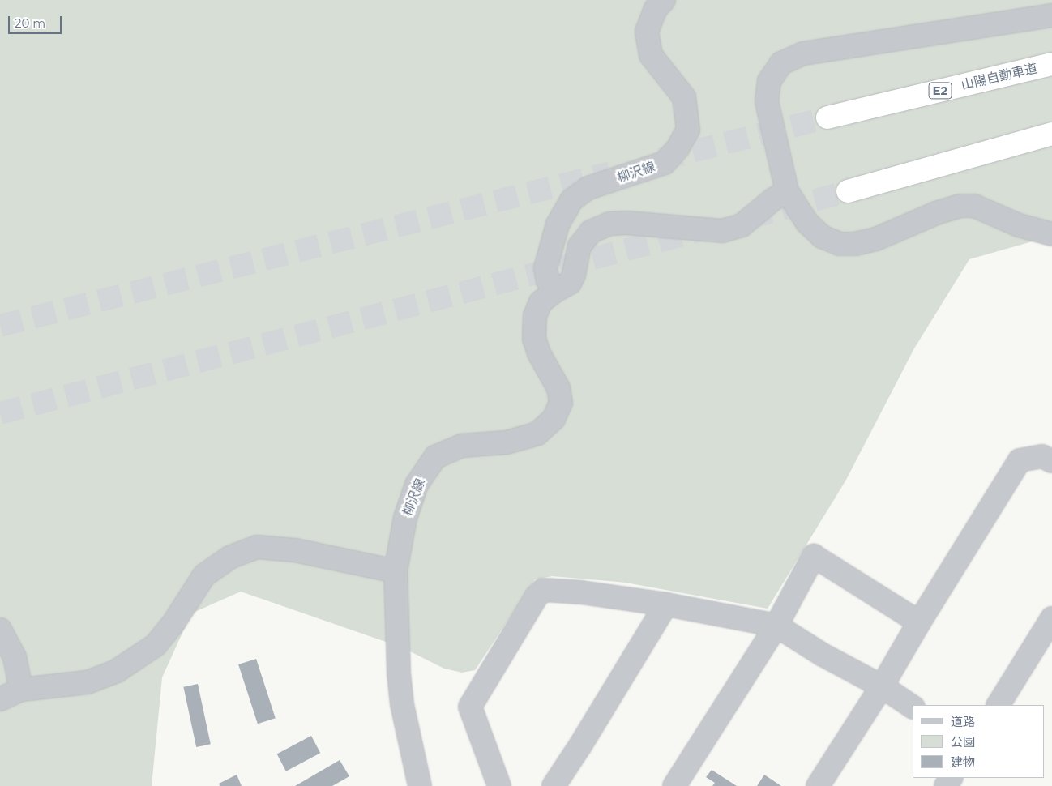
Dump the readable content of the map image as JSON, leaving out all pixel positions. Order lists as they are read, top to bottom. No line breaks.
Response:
{"streets":{"highway":["山陽自動車道","E2"],"street":["柳沢線"]},"legend":["道路","公園","建物"],"scale_bar":"20 m"}
